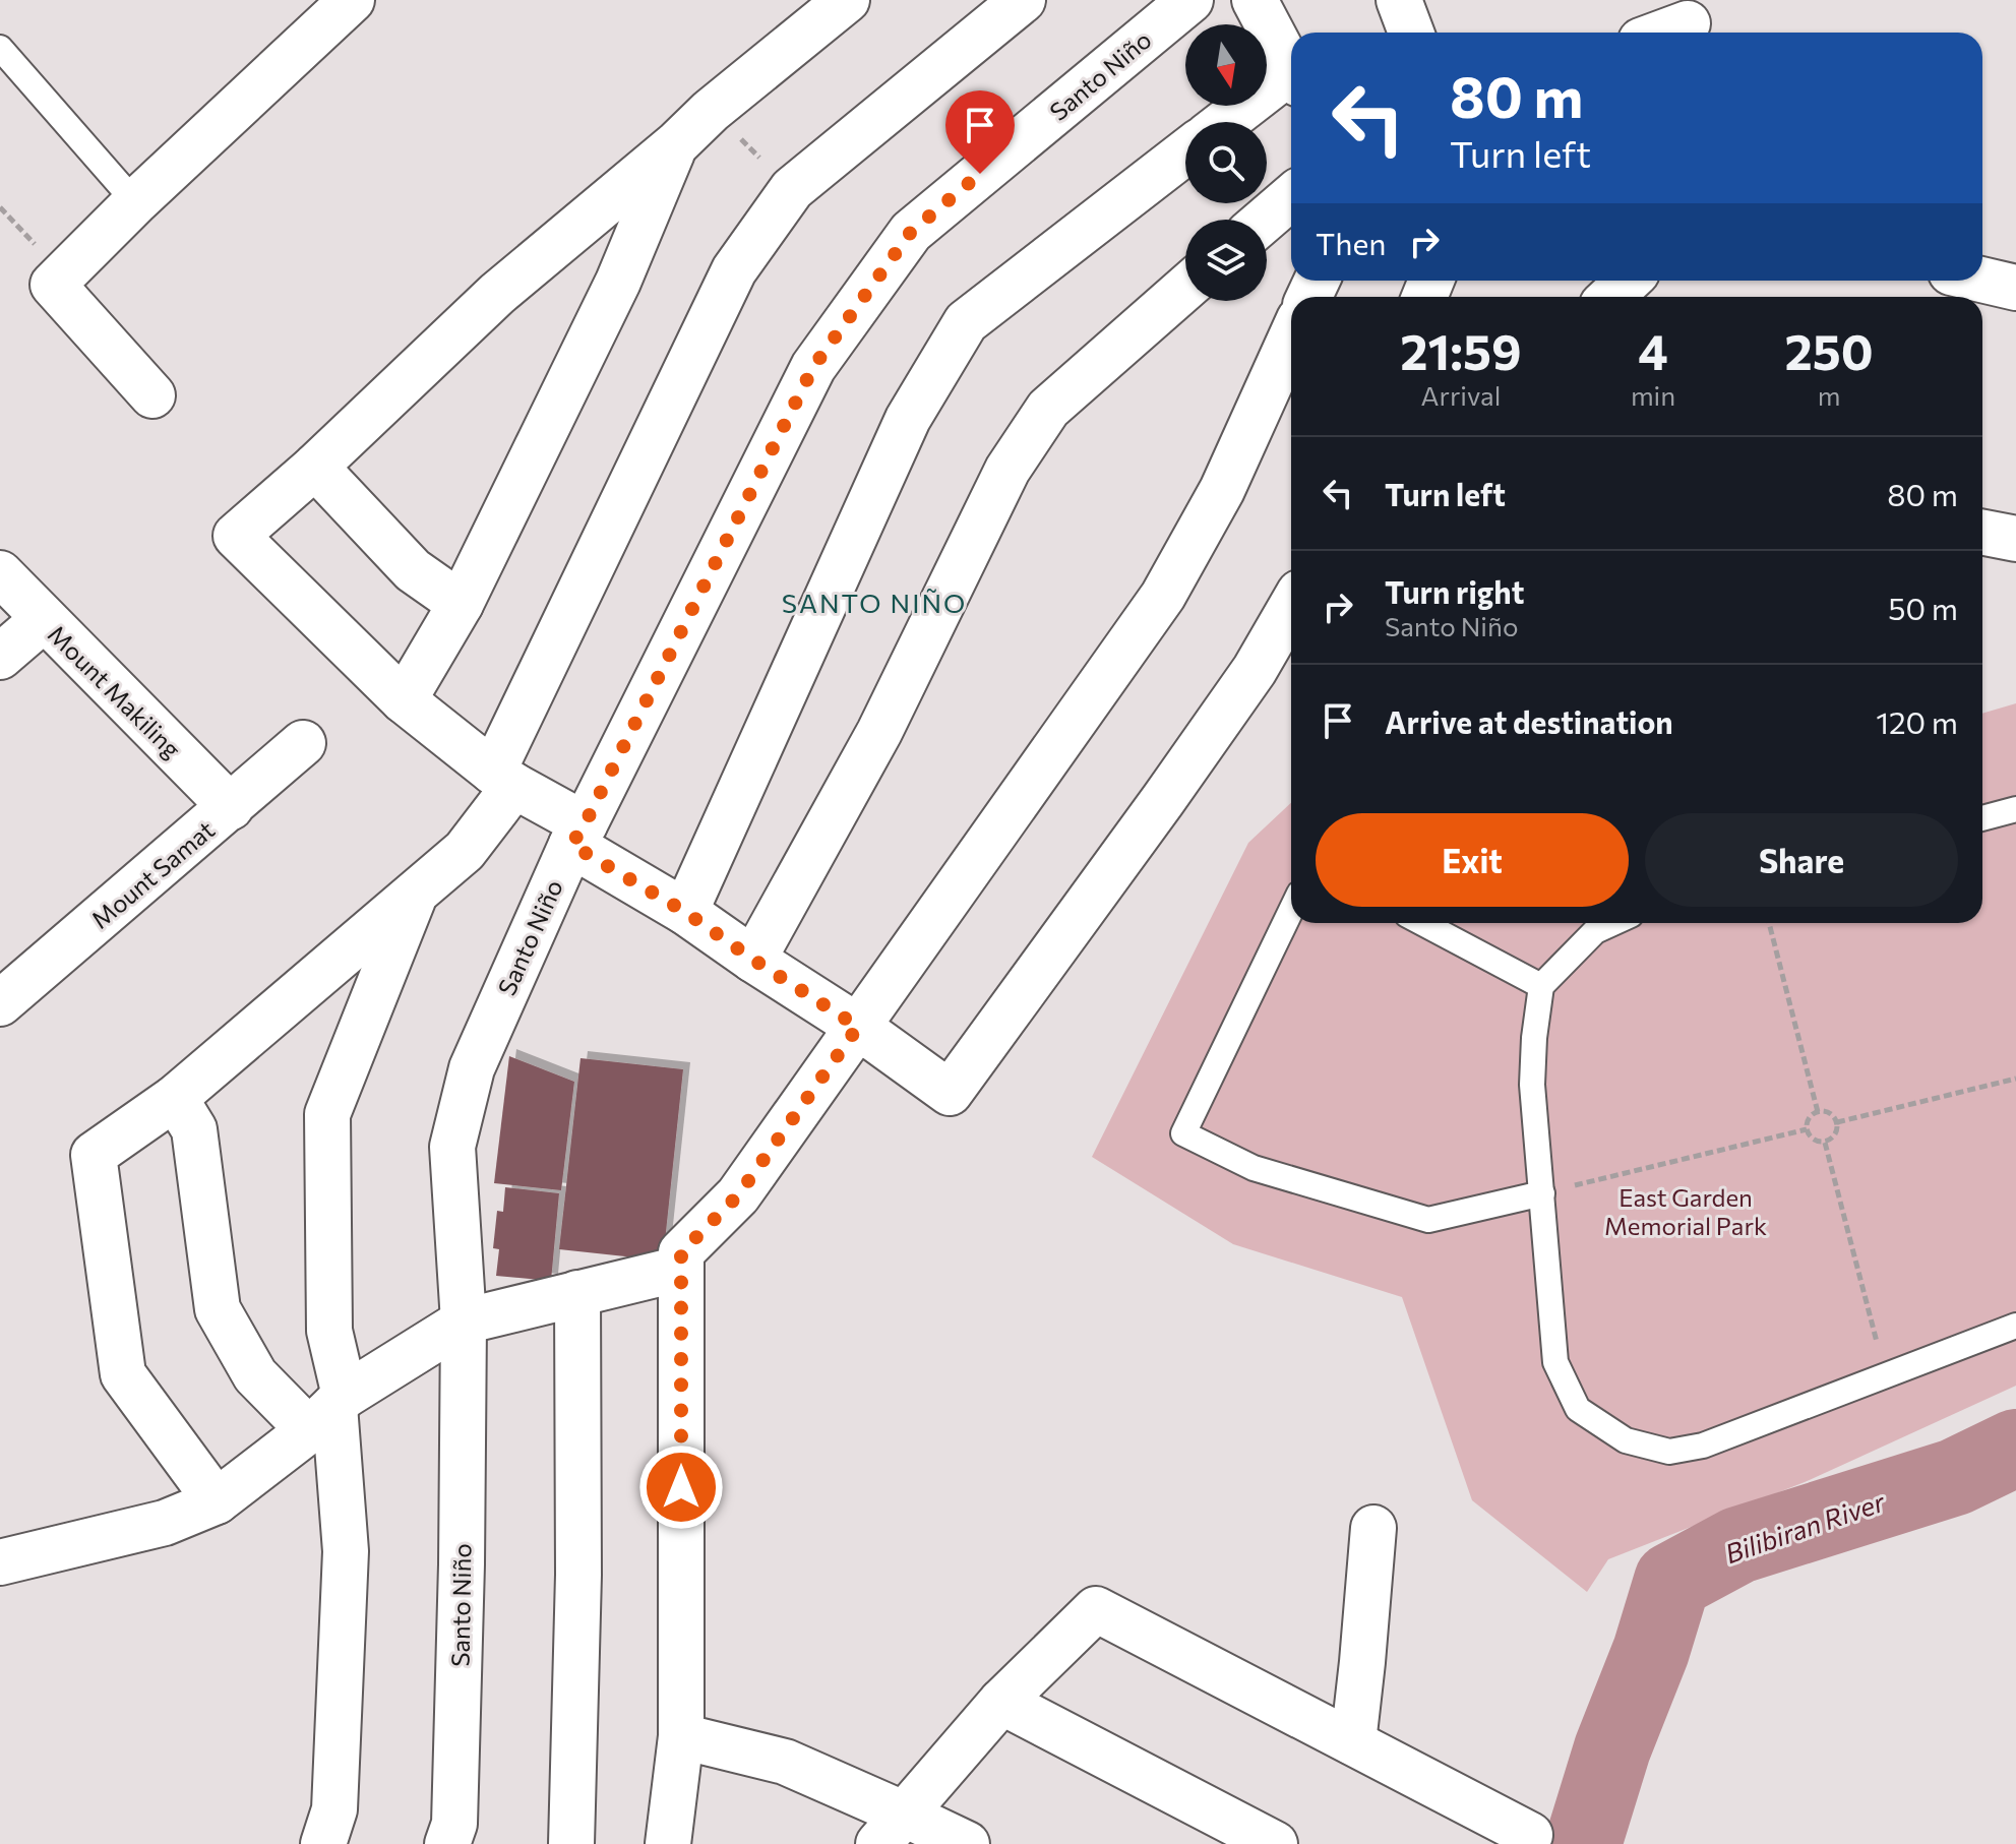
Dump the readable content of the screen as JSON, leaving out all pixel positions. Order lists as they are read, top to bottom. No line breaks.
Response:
{"streets":{"street":["Santo Niño","Mount Makiling","Mount Samat"]},"crossings":[["Mount Makiling","Mount Samat"]],"districts":["SANTO NIÑO"],"water":["Bilibiran River"],"parks":["East Garden Memorial Park"],"north":"bottom","page":{"turn":["80 m","Turn left"],"then":"Then","eta":["21:59","Arrival","4","min","250","m"],"list":[{"name":"Turn left","value":"80 m"},{"name":"Turn right","note":"Santo Niño","value":"50 m"},{"name":"Arrive at destination","value":"120 m"}],"buttons":["Exit","Share"]}}
